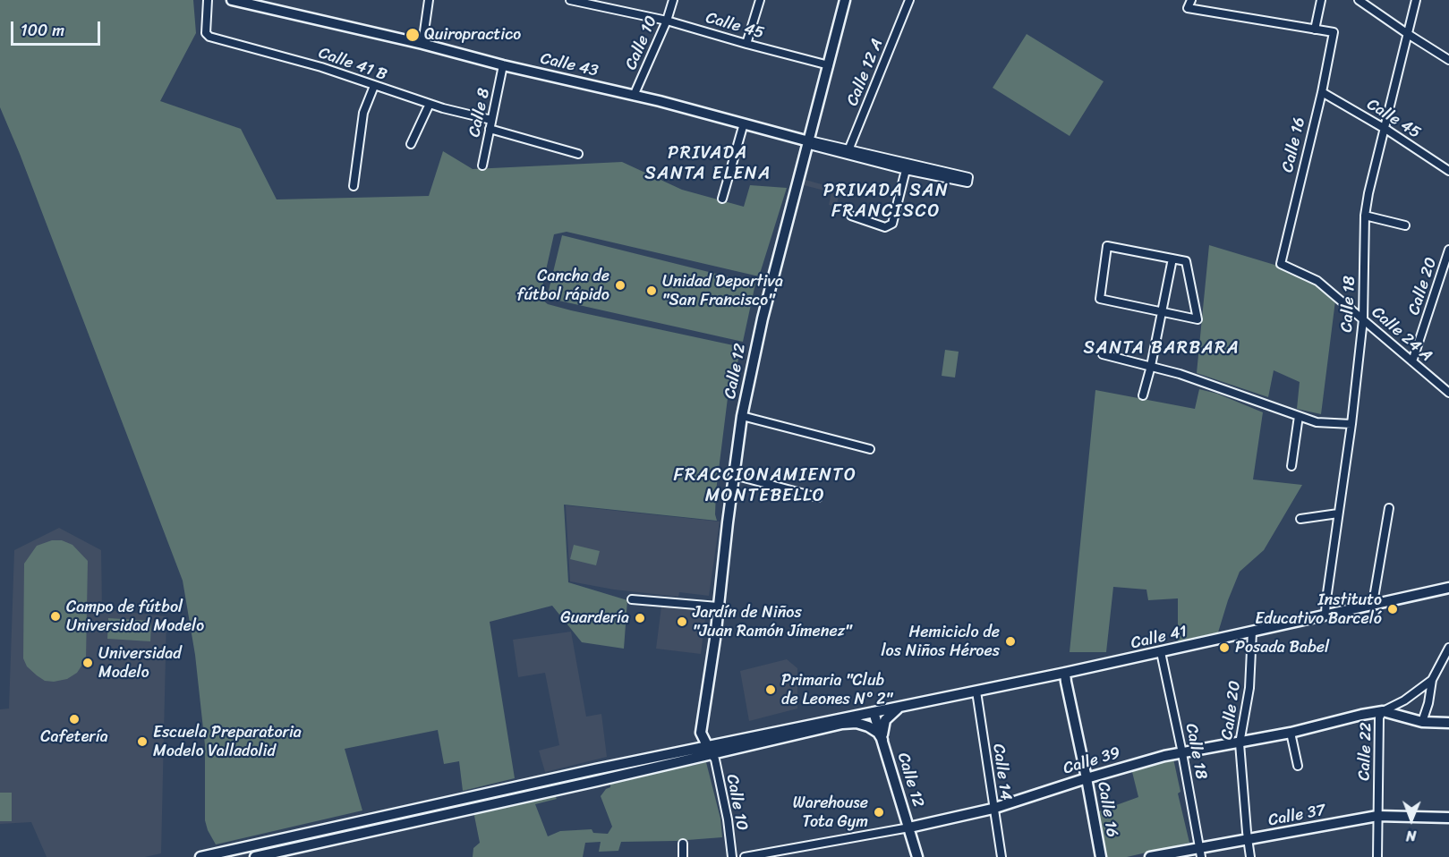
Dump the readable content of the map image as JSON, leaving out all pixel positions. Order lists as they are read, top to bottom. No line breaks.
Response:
{"streets":{"main road":["Calle 43","Calle 16","Calle 12","Calle 41","Calle 39","Calle 37"],"street":["Calle 45","Calle 10","Calle 41 B","Calle 12 A","Calle 8","Calle 20","Calle 18","Calle 24 A","Calle 22","Calle 14"]},"crossings":[["Calle 45","Calle 10"],["Calle 45","Calle 16"],["Calle 45","Calle 18"],["Calle 45","Calle 12"],["Calle 10","Calle 43"],["Calle 10","Calle 12"],["Calle 10","Calle 41"],["Calle 41 B","Calle 8"],["Calle 43","Calle 8"],["Calle 43","Calle 12"],["Calle 16","Calle 24 A"],["Calle 16","Calle 41"],["Calle 16","Calle 39"],["Calle 20","Calle 24 A"],["Calle 20","Calle 41"],["Calle 20","Calle 39"],["Calle 20","Calle 37"],["Calle 18","Calle 24 A"],["Calle 18","Calle 41"],["Calle 18","Calle 39"],["Calle 18","Calle 37"],["Calle 12","Calle 41"],["Calle 12","Calle 39"],["Calle 41","Calle 14"],["Calle 22","Calle 39"],["Calle 22","Calle 37"],["Calle 39","Calle 14"]],"districts":["PRIVADA SANTA ELENA","PRIVADA SAN FRANCISCO","SANTA BARBARA","FRACCIONAMIENTO MONTEBELLO"],"places":["Quiropractico","Cancha de fútbol rápido","Unidad Deportiva \"San Francisco\"","Instituto Educativo Barceló","Campo de fútbol Universidad Modelo","Guardería","Jardín de Niños \"Juan Ramón Jímenez\"","Hemiciclo de los Niños Héroes","Posada Babel","Universidad Modelo","Primaria \"Club de Leones N° 2\"","Cafetería","Escuela Preparatoria Modelo Valladolid","Warehouse Tota Gym"],"scale_bar":"100 m","north":"bottom"}
